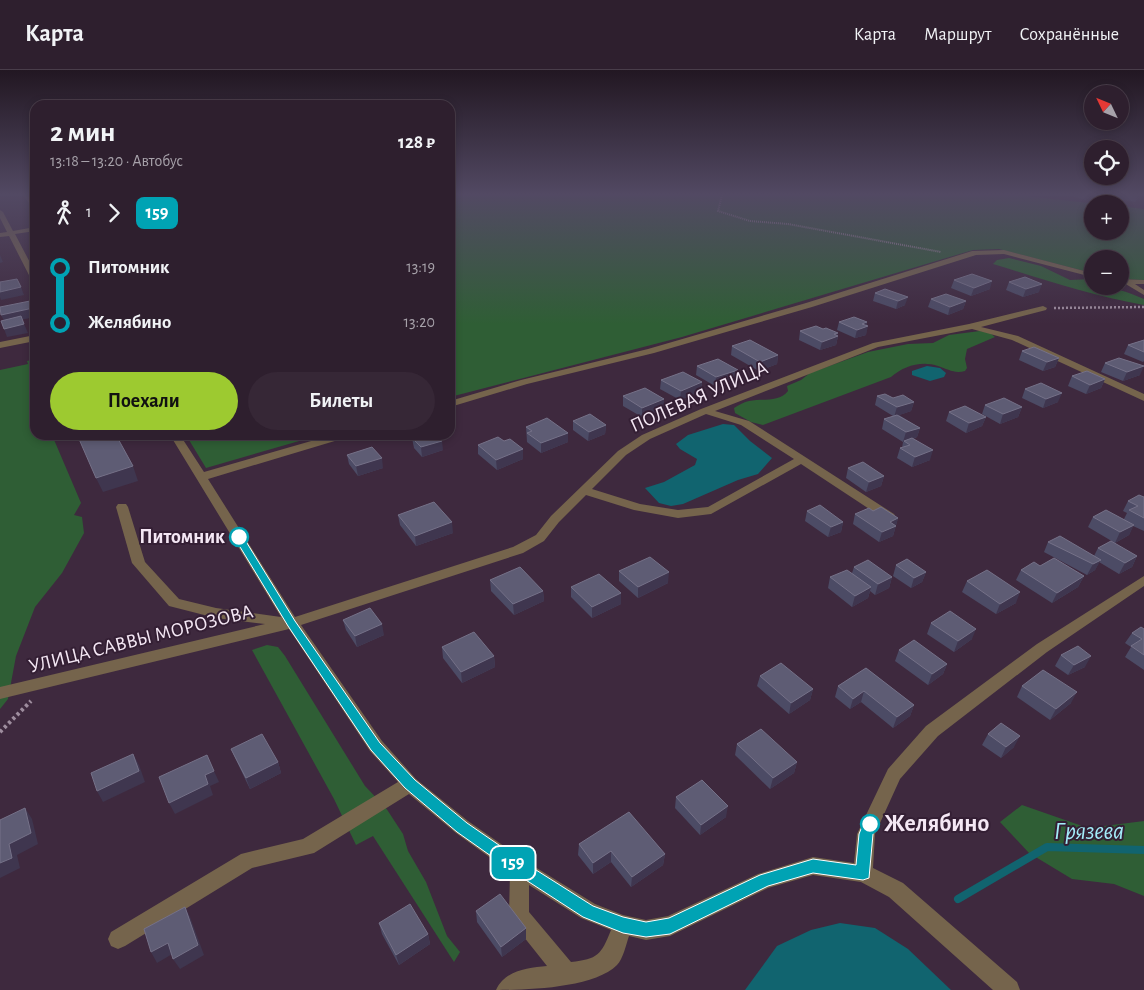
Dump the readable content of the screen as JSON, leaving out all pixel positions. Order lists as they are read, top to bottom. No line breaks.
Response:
{"streets":{"street":["ПОЛЕВАЯ УЛИЦА","УЛИЦА САВВЫ МОРОЗОВА"]},"crossings":[["ПОЛЕВАЯ УЛИЦА","УЛИЦА САВВЫ МОРОЗОВА"]],"water":["Грязева"],"places":["Питомник","Желябино"],"lines":["bus line 159"],"north":"top left","page":{"header":"Карта","nav":["Карта","Маршрут","Сохранённые"],"on_map":"159","map_buttons":["+","−"],"heading":["2 мин","13:18 – 13:20 · Автобус","128 ₽"],"legs":["1","159"],"list":[{"name":"Питомник","value":"13:19"},{"name":"Желябино","value":"13:20"}],"buttons":["Поехали","Билеты"]}}
